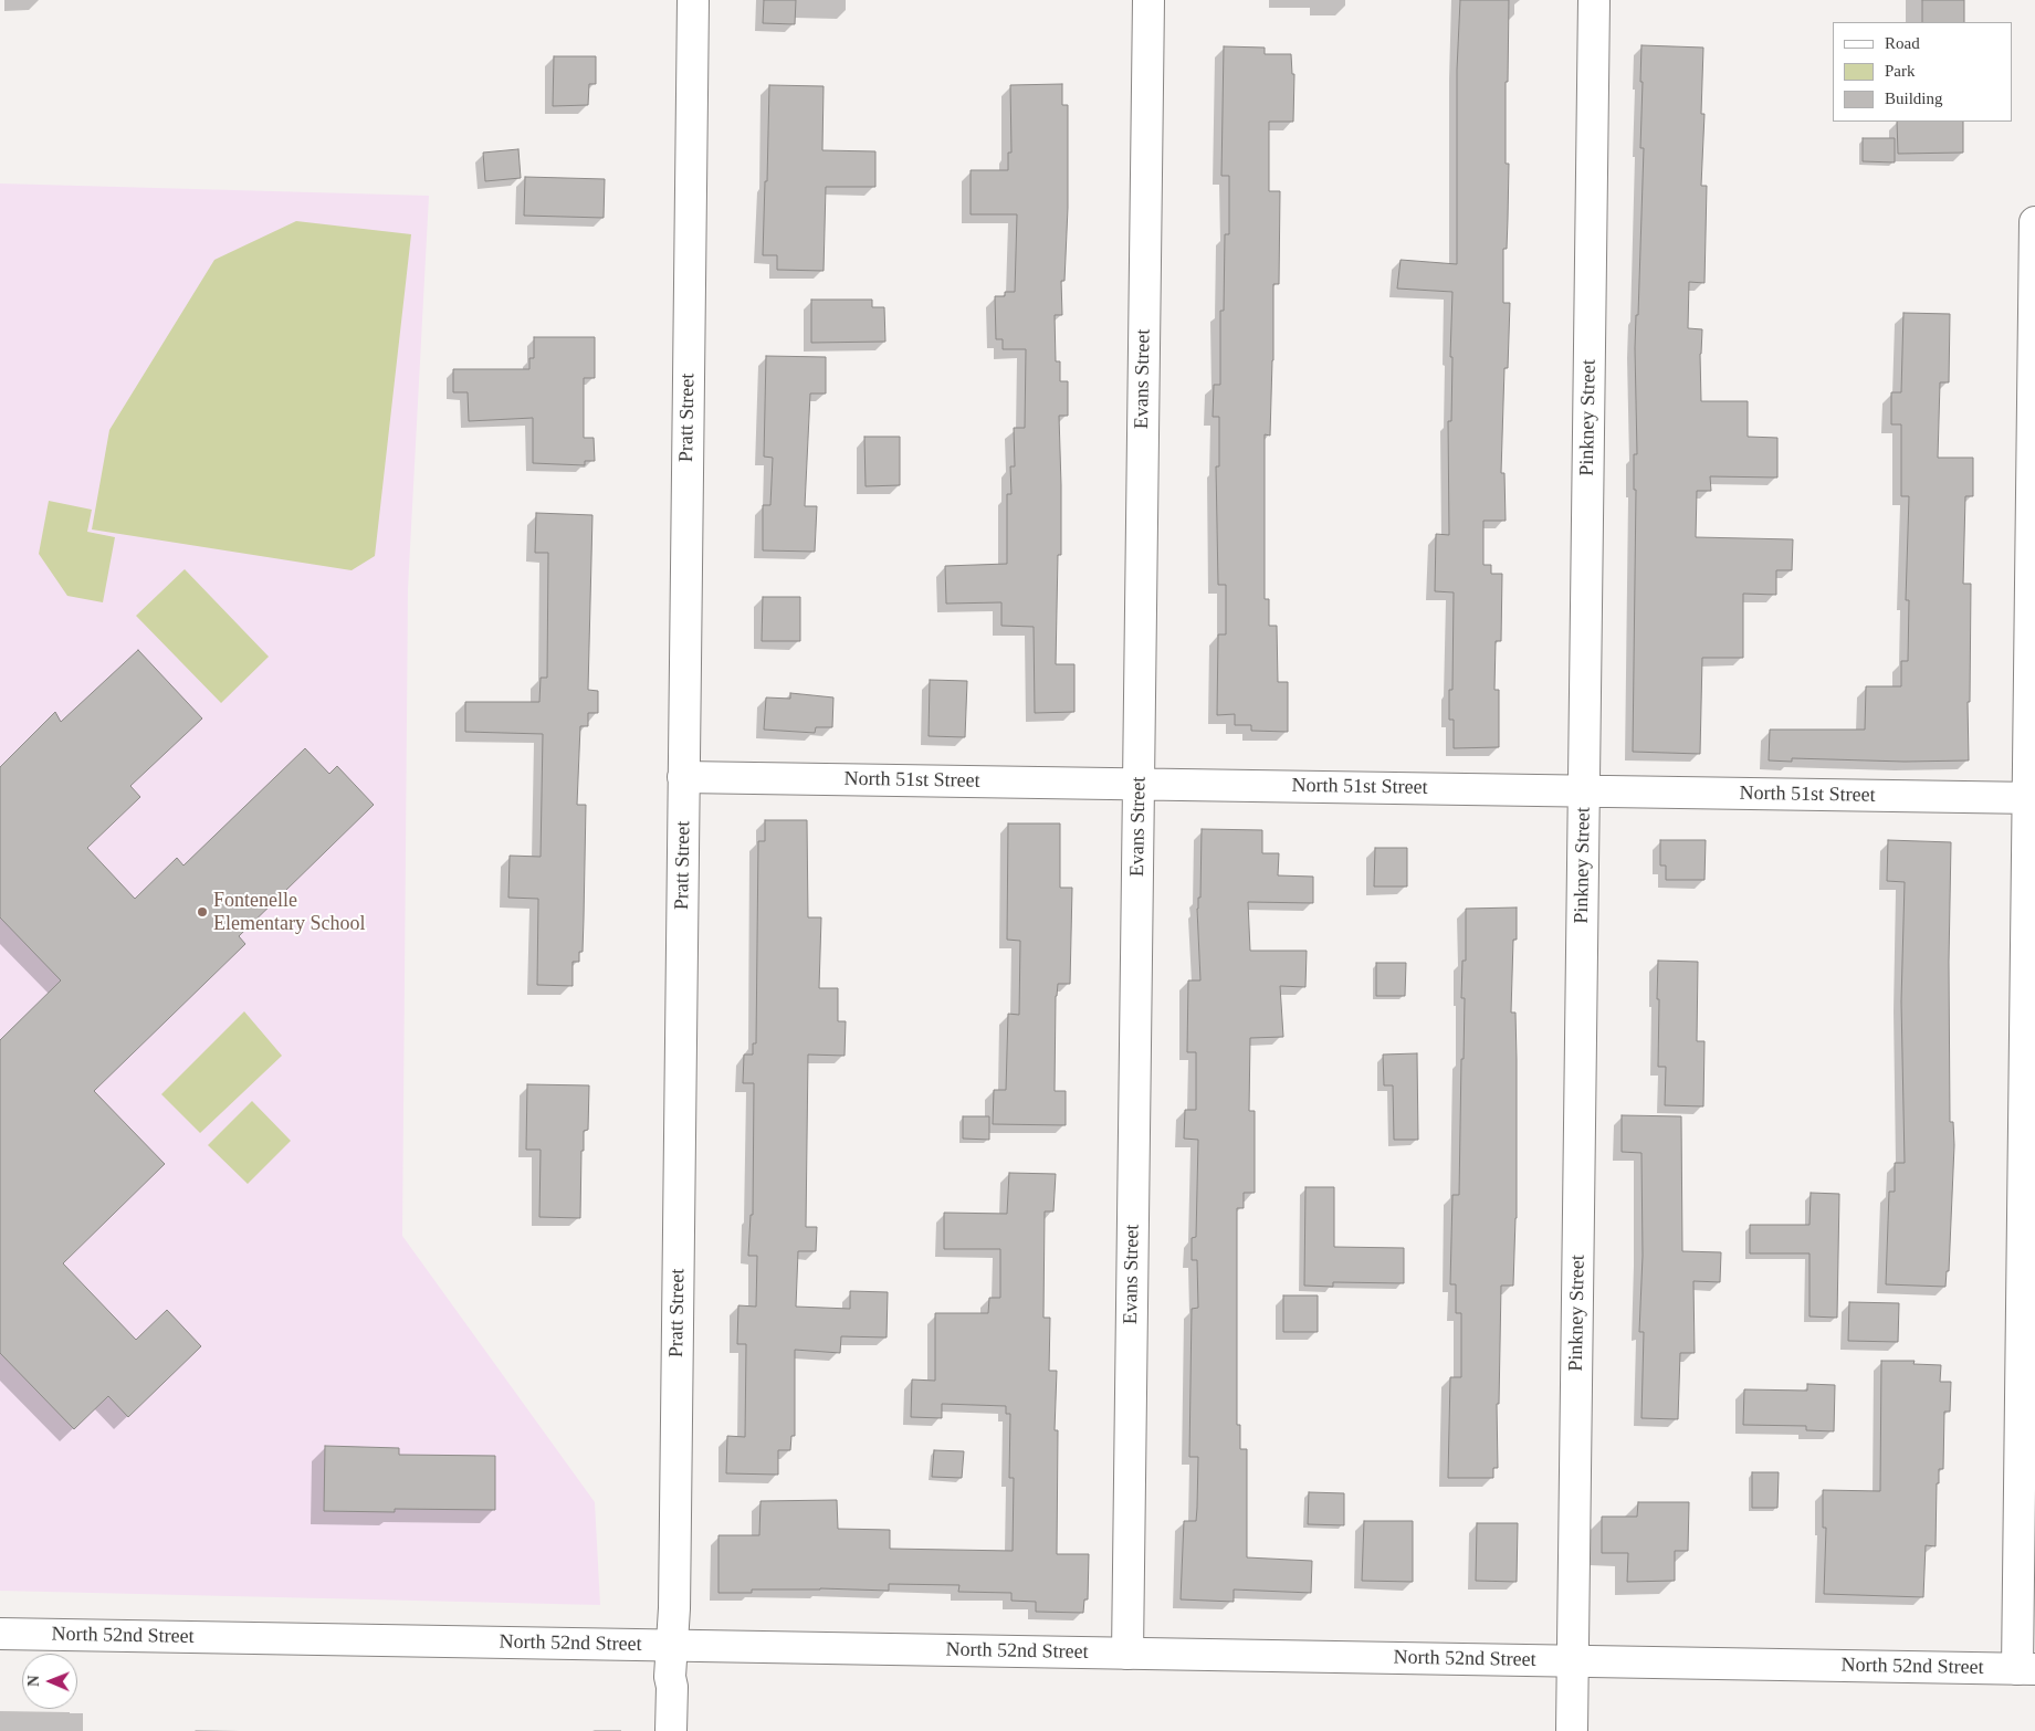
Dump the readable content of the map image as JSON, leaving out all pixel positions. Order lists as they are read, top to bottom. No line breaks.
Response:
{"streets":{"street":["Evans Street","Pratt Street","Pinkney Street","North 51st Street","North 52nd Street"]},"crossings":[["Evans Street","North 51st Street"],["Evans Street","North 52nd Street"],["Pratt Street","North 51st Street"],["Pratt Street","North 52nd Street"],["Pinkney Street","North 51st Street"],["Pinkney Street","North 52nd Street"]],"places":["Fontenelle Elementary School"],"legend":["Road","Park","Building"],"north":"left"}
